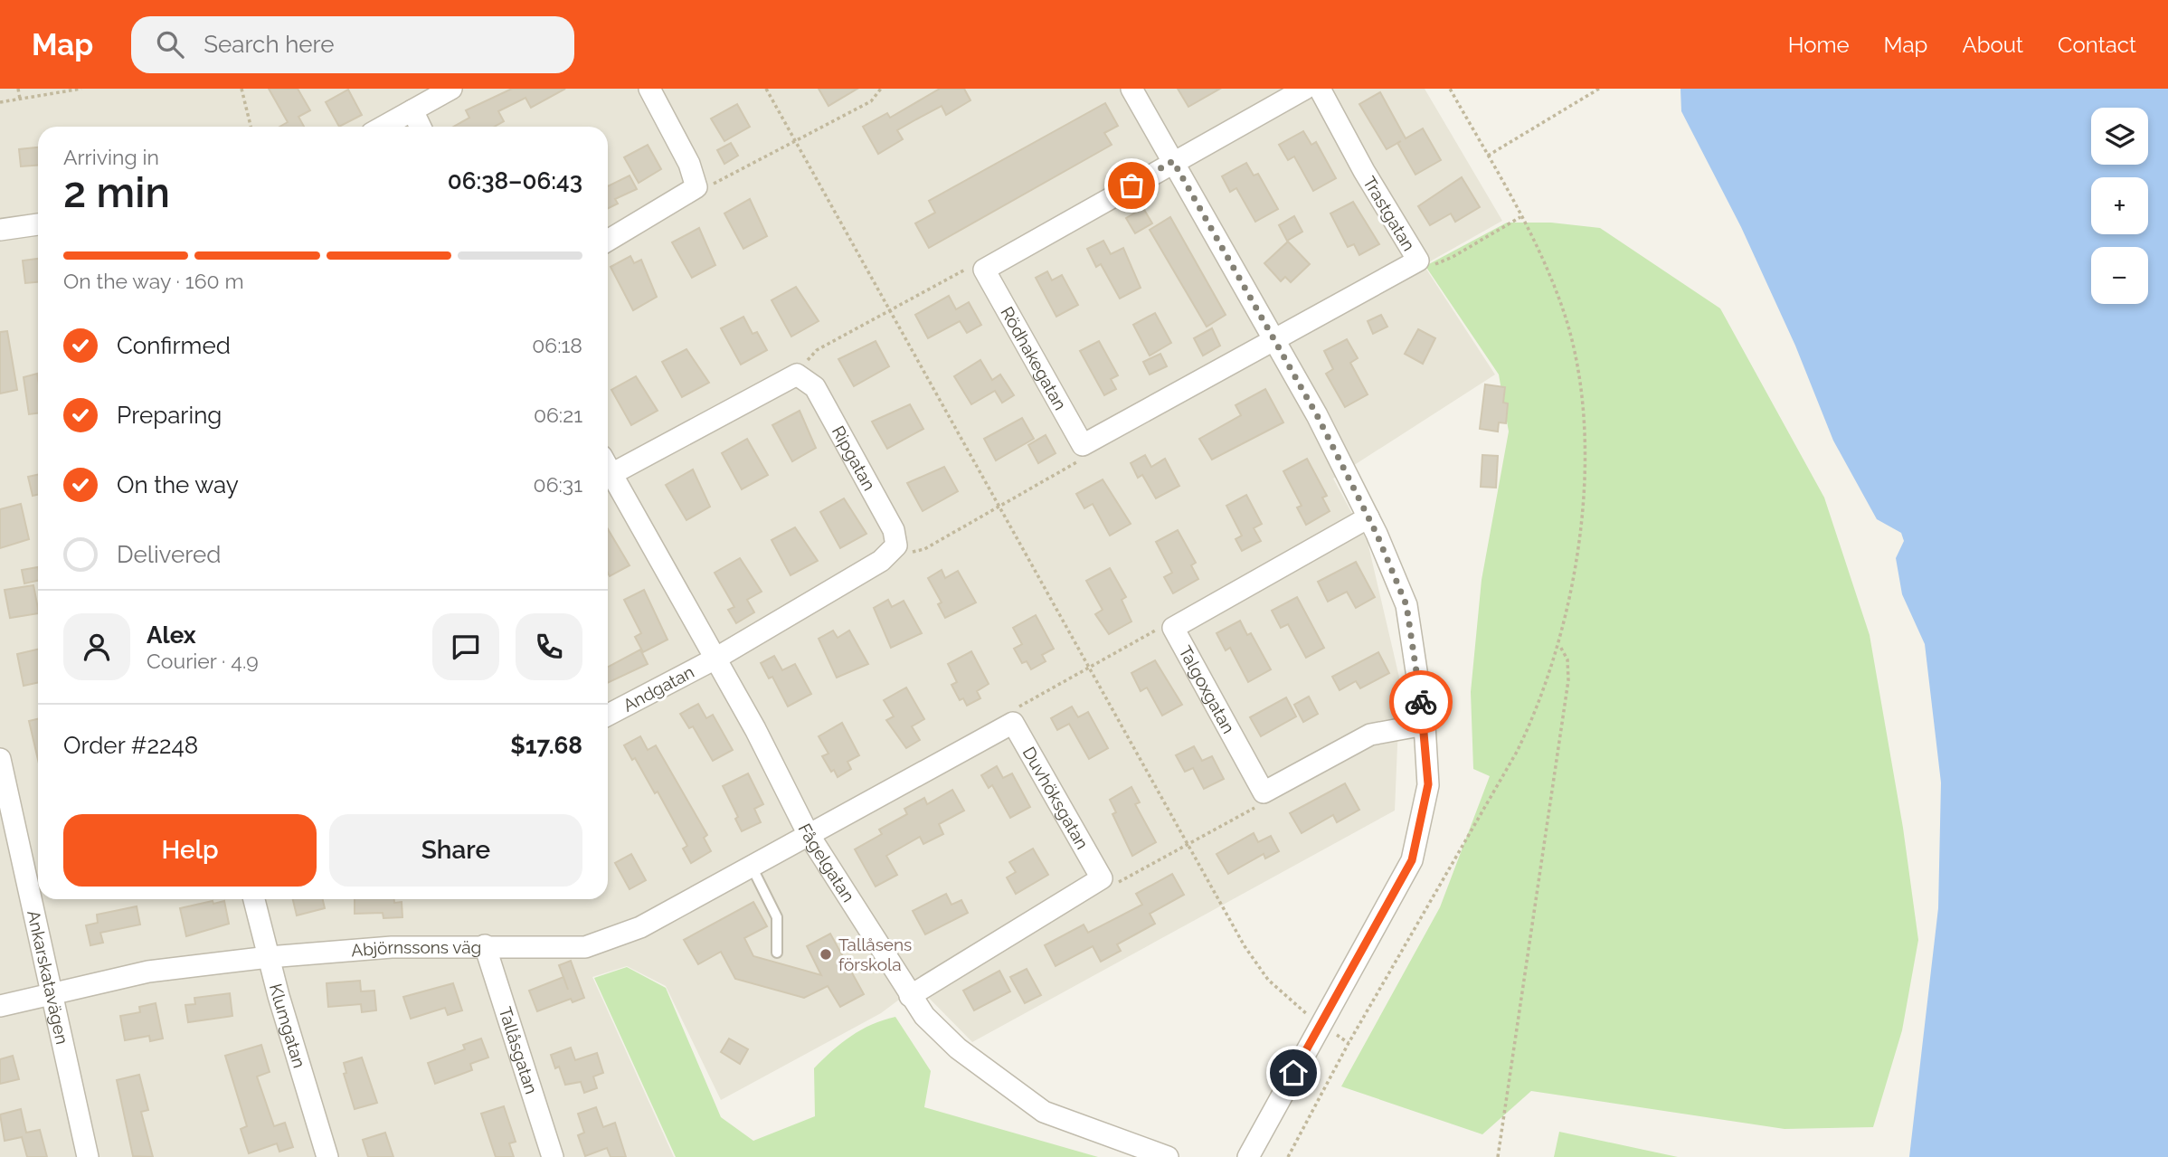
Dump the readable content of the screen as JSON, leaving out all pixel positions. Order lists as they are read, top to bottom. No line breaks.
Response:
{"streets":{"street":["Trastgatan","Rödhakegatan","Ripgatan","Andgatan","Talgoxgatan","Duvhöksgatan","Fågelgatan","Abjörnssons väg","Ankarskatavägen","Klumgatan","Tallåsgatan"]},"crossings":[["Andgatan","Fågelgatan"],["Fågelgatan","Abjörnssons väg"],["Abjörnssons väg","Ankarskatavägen"],["Abjörnssons väg","Klumgatan"],["Abjörnssons väg","Tallåsgatan"]],"places":["Tallåsens förskola"],"page":{"header":"Map","search":"Search here","nav":["Home","Map","About","Contact"],"map_buttons":["+","−"],"heading":["2 min","Arriving in","06:38–06:43"],"panel":["Alex","Courier · 4.9","Order #2248","$17.68"],"bar":"On the way · 160 m","list":[["Confirmed","06:18"],["Preparing","06:21"],["On the way","06:31"],"Delivered"],"buttons":["Help","Share"]}}
